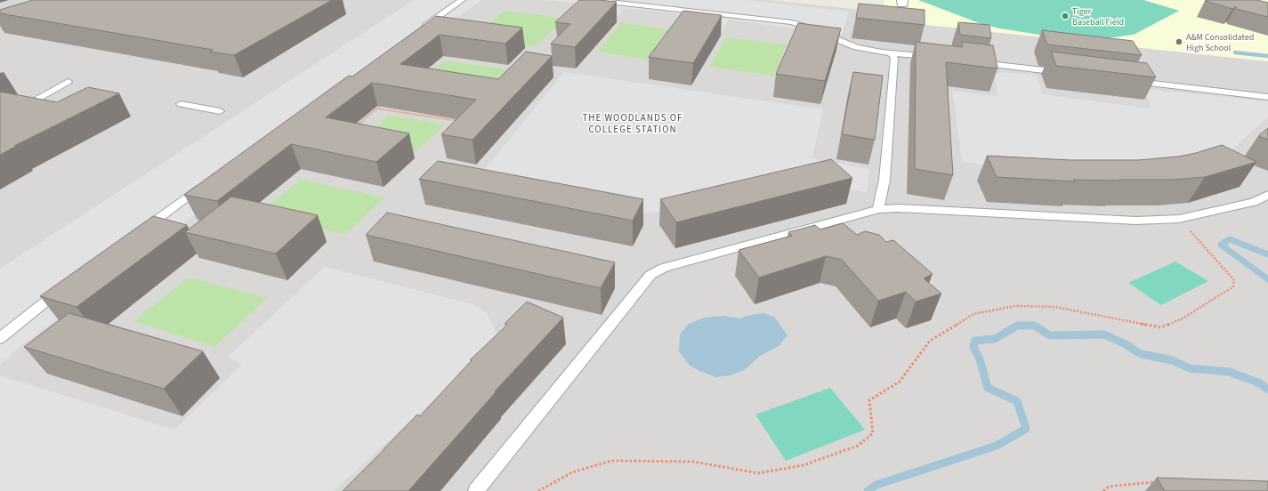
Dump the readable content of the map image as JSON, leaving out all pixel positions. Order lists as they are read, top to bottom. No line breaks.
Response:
{"districts":["THE WOODLANDS OF COLLEGE STATION"],"places":["Tiger Baseball Field","A&M Consolidated High School"]}
